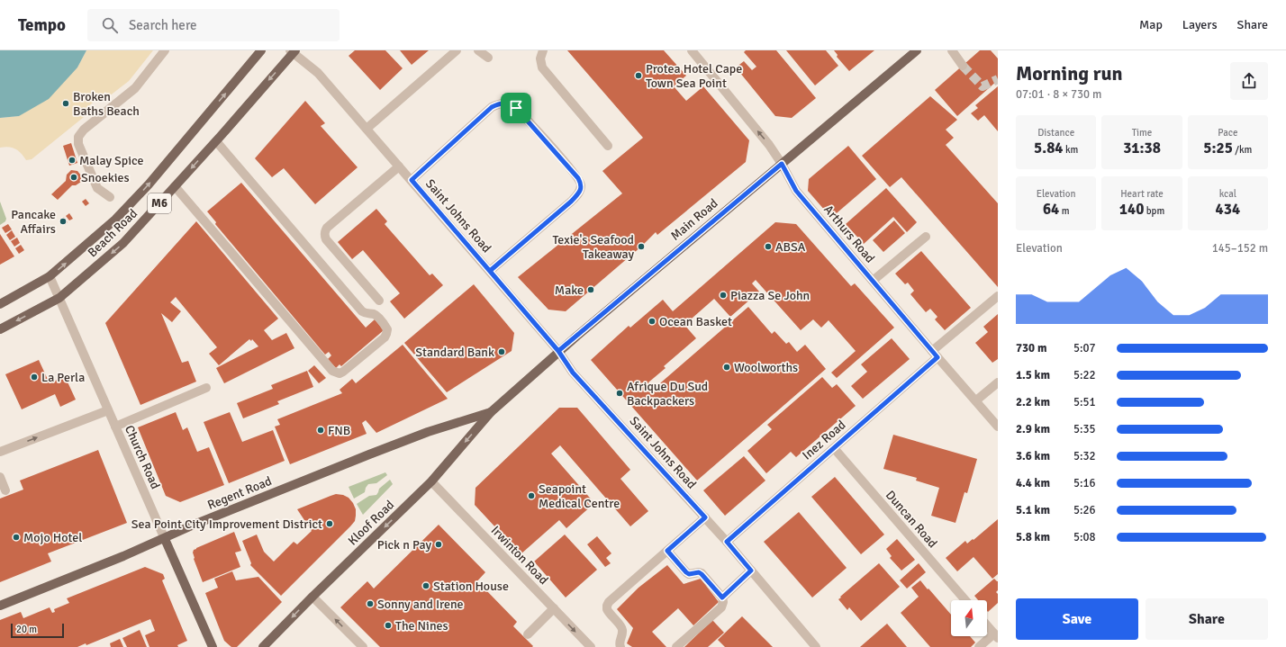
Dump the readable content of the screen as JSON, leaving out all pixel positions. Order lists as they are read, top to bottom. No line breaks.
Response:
{"streets":{"main road":["M6","Main Road","Beach Road","Church Road","Regent Road","Kloof Road"],"street":["Saint Johns Road","Arthurs Road","Inez Road","Duncan Road","Irwinton Road"]},"crossings":[["Saint Johns Road","Main Road"],["Saint Johns Road","Beach Road"],["Saint Johns Road","Inez Road"],["Main Road","Arthurs Road"],["Main Road","Regent Road"],["Main Road","Kloof Road"],["Beach Road","Church Road"],["Arthurs Road","Inez Road"],["Inez Road","Duncan Road"],["Church Road","Regent Road"],["Regent Road","Kloof Road"],["Kloof Road","Irwinton Road"]],"one_way":["Kloof Road"],"places":["Protea Hotel Cape Town Sea Point","Broken Baths Beach","Malay Spice","Snoekies","Pancake Affairs","Texie's Seafood Takeaway","ABSA","Make","Piazza Se John","Ocean Basket","Standard Bank","Woolworths","La Perla","Afrique Du Sud Backpackers","FNB","Seapoint Medical Centre","Sea Point City Improvement District","Mojo Hotel","Pick n Pay","Station House","Sonny and Irene","The Nines"],"scale_bar":"20 m","north":"top","page":{"header":"Tempo","search":"Search here","nav":["Map","Layers","Share"],"heading":["Morning run","07:01 · 8 × 730 m"],"stats":[["Distance","5.84 km"],["Time","31:38"],["Pace","5:25 /km"],["Elevation","64 m"],["Heart rate","140 bpm"],["kcal","434"]],"chart":["Elevation","145–152 m"],"list":[{"name":"730 m","note":"5:07"},{"name":"1.5 km","note":"5:22"},{"name":"2.2 km","note":"5:51"},{"name":"2.9 km","note":"5:35"},{"name":"3.6 km","note":"5:32"},{"name":"4.4 km","note":"5:16"},{"name":"5.1 km","note":"5:26"},{"name":"5.8 km","note":"5:08"}],"buttons":["Save","Share"],"scale":"20 m"}}
